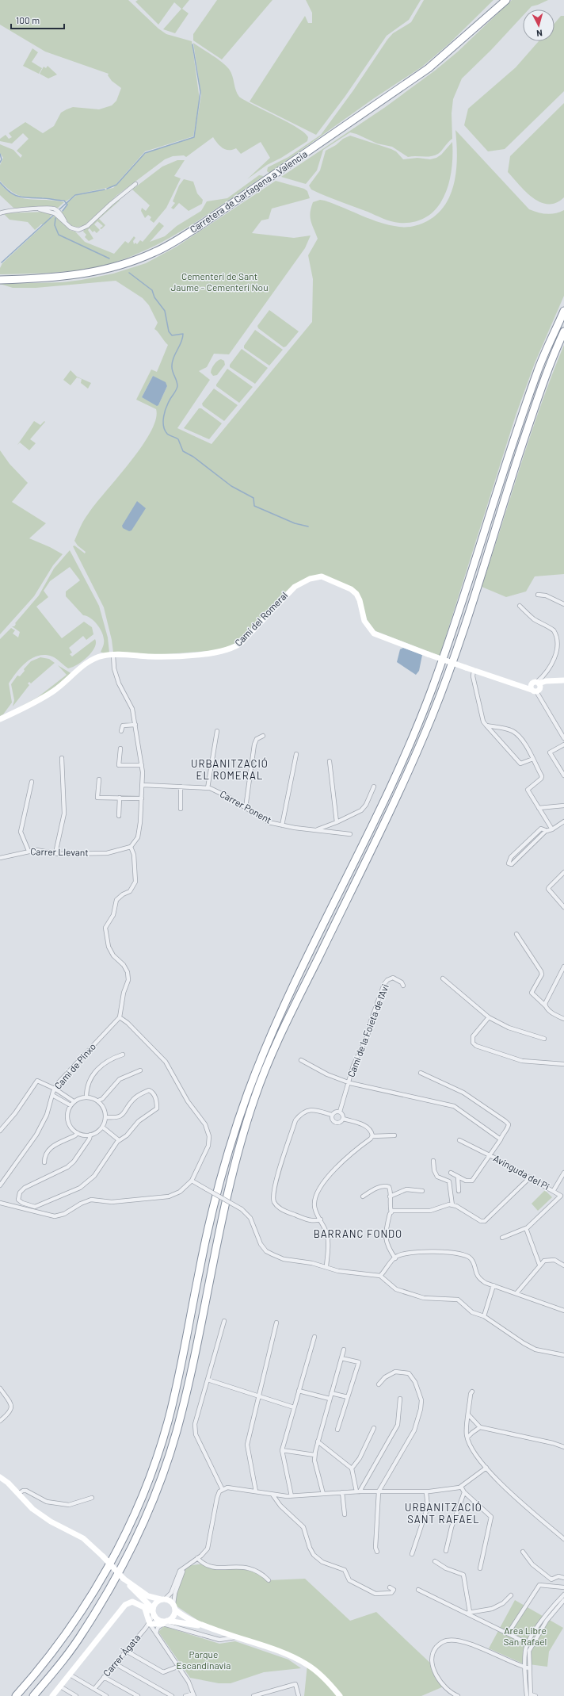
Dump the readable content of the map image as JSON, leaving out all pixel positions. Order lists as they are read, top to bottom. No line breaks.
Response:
{"streets":{"highway":["Carretera de Cartagena a Valencia"],"street":["Camí del Romeral","Carrer Ponent","Carrer Llevant","Camí de la Foieta de l'Avi","Camí de Pinxo","Avinguda del Pi","Carrer Àgata"]},"crossings":[["Camí de la Foieta de l'Avi","Avinguda del Pi"]],"districts":["URBANITZACIÓ EL ROMERAL","BARRANC FONDO","URBANITZACIÓ SANT RAFAEL"],"parks":["Cementeri de Sant Jaume - Cementeri Nou","Area Libre San Rafael","Parque Escandinavia"],"scale_bar":"100 m","north":"bottom"}
